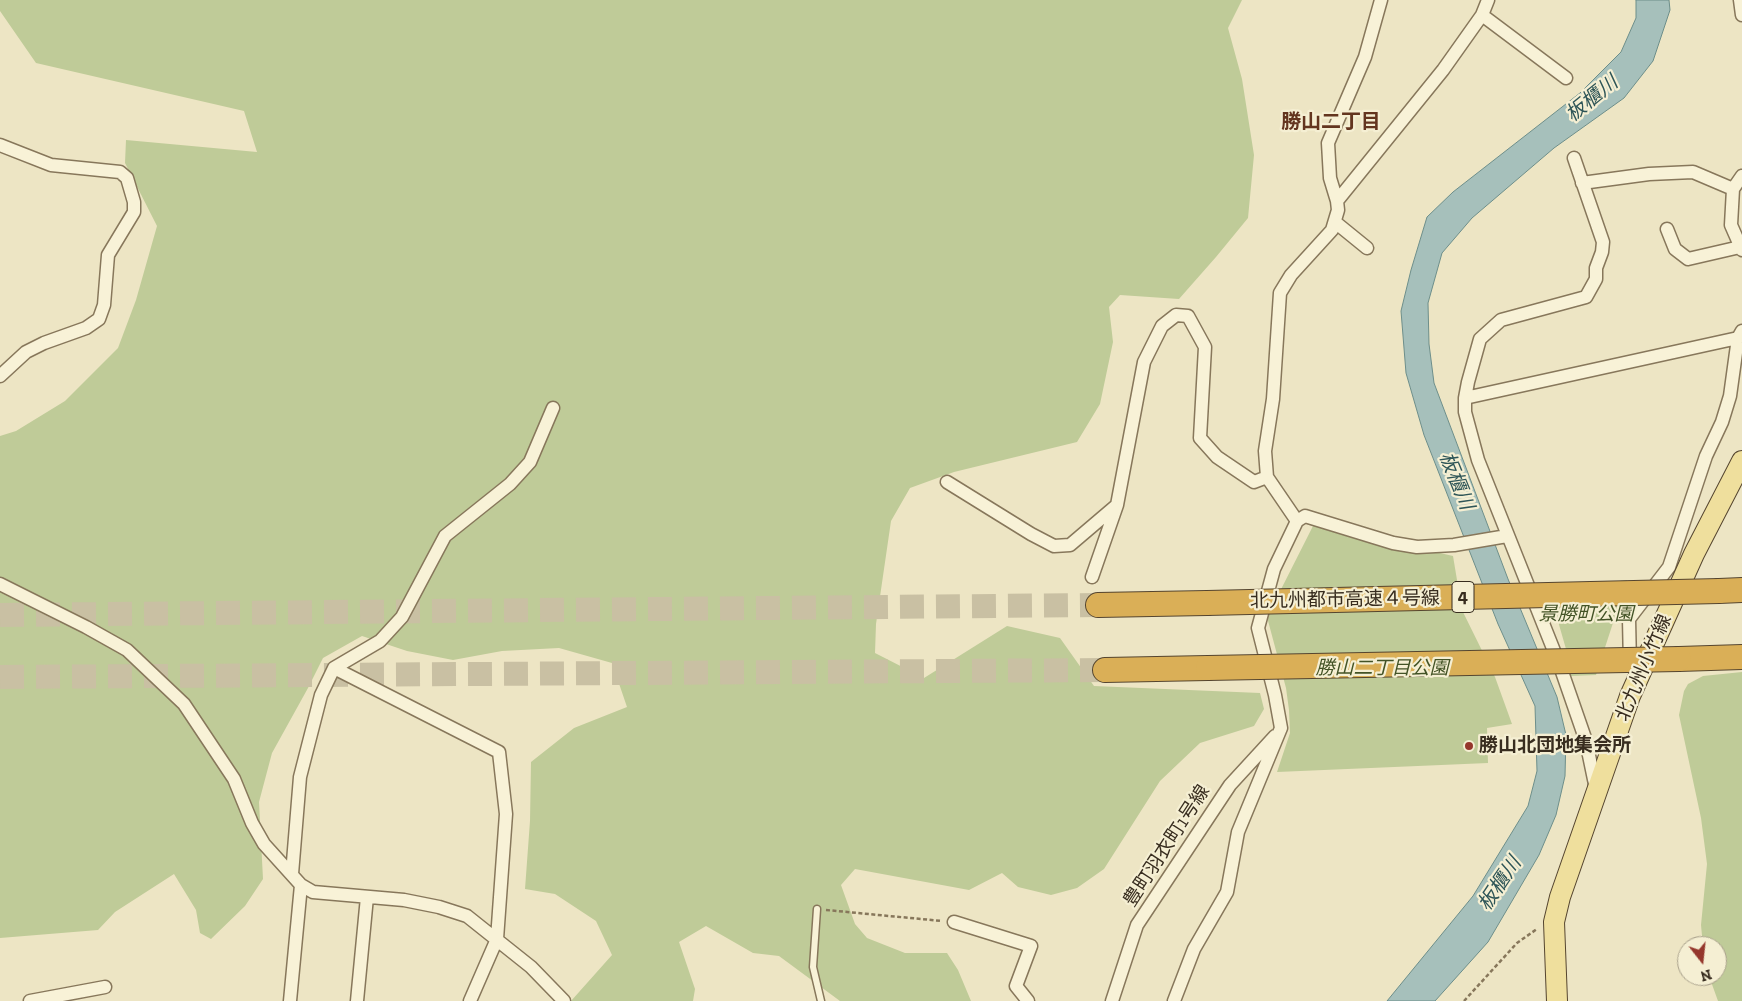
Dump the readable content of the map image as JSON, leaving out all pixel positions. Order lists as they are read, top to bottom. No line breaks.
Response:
{"streets":{"highway":["4","北九州都市高速４号線"],"main road":["北九州小竹線"],"street":["豊町羽衣町1号線"]},"districts":["勝山二丁目"],"water":["板櫃川"],"parks":["景勝町公園","勝山二丁目公園"],"places":["勝山北団地集会所"],"north":"bottom"}
